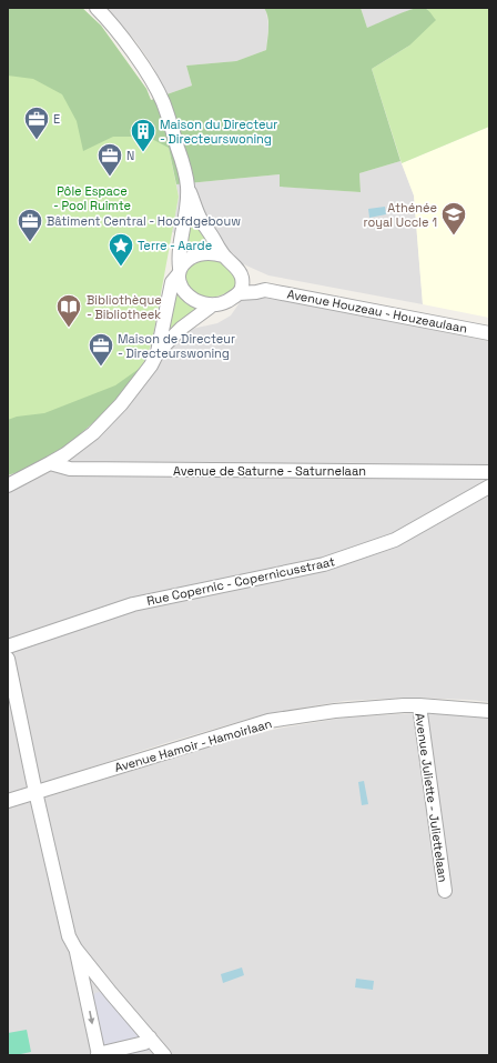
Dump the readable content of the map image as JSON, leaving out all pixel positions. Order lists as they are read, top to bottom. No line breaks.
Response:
{"streets":{"street":["Avenue Houzeau - Houzeaulaan","Avenue de Saturne - Saturnelaan","Rue Copernic - Copernicusstraat","Avenue Hamoir - Hamoirlaan","Avenue Juliette - Juliettelaan"]},"crossings":[["Avenue Hamoir - Hamoirlaan","Avenue Juliette - Juliettelaan"]],"parks":["Pôle Espace - Pool Ruimte"],"places":{"office":["E","N","Bâtiment Central - Hoofdgebouw","Maison de Directeur - Directeurswoning"],"building":["Maison du Directeur - Directeurswoning"],"school or university":["Athénée royal Uccle 1"],"place":["Terre - Aarde"],"library":["Bibliothèque - Bibliotheek"]}}
